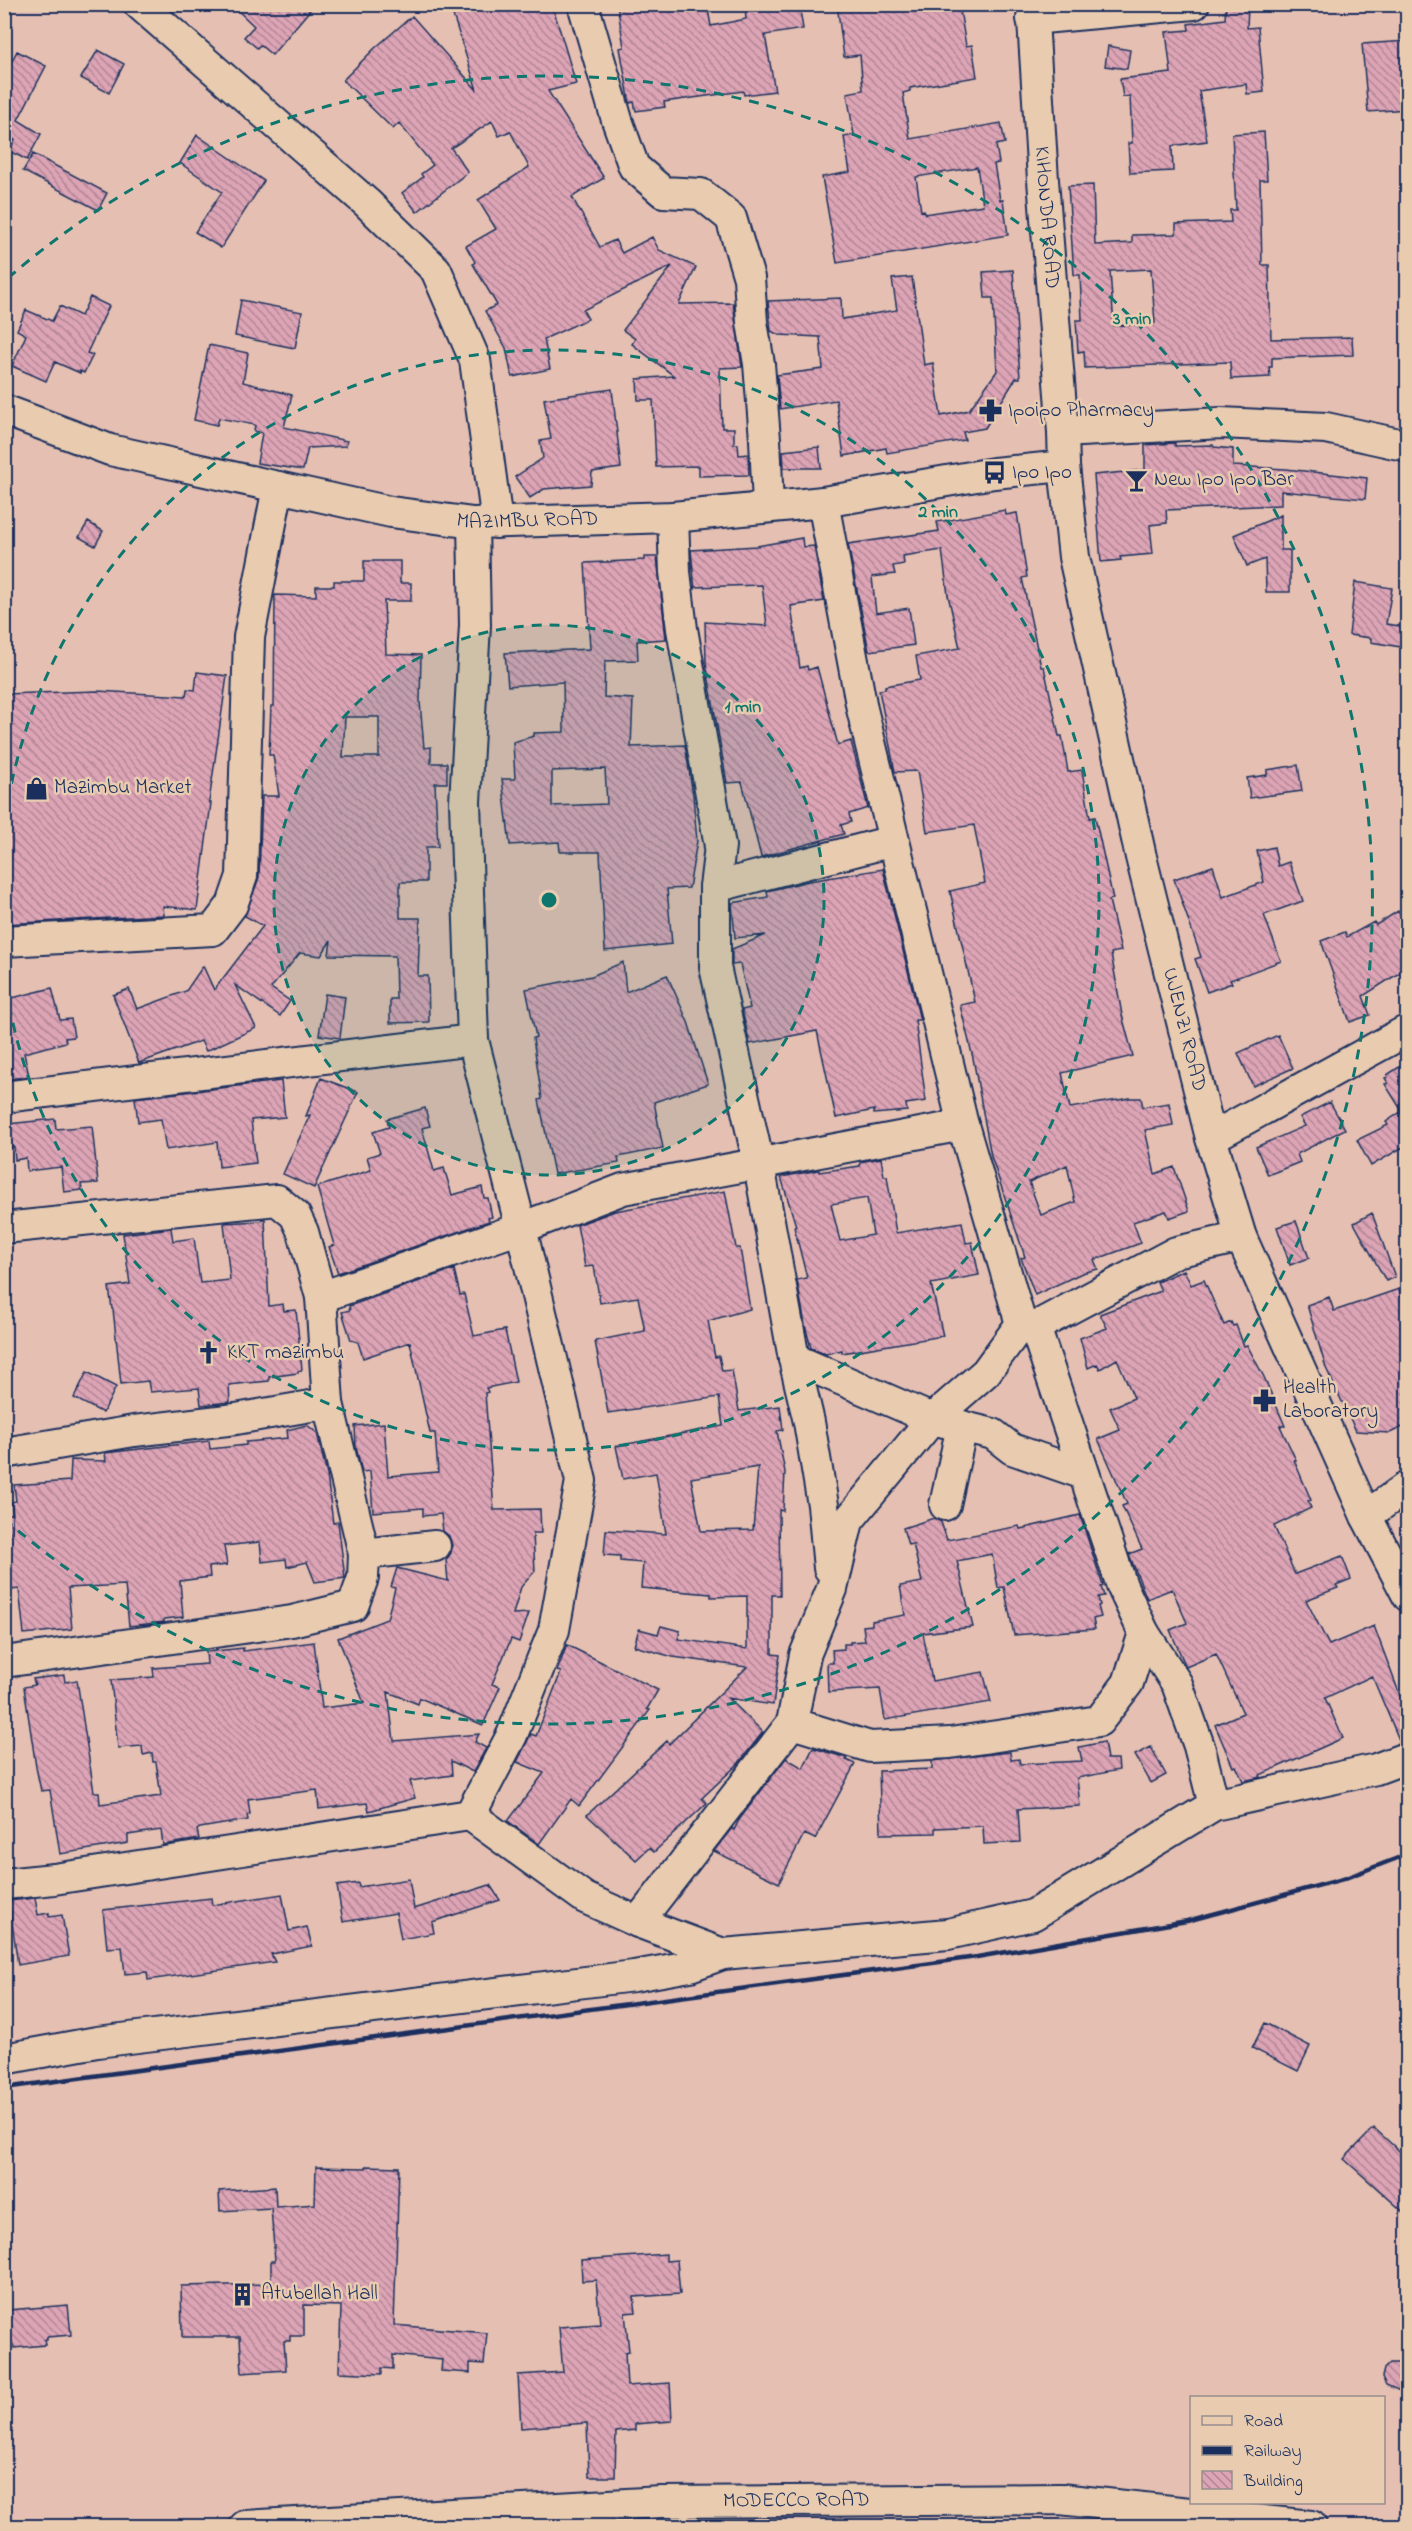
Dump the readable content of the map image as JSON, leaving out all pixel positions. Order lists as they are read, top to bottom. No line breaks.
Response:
{"streets":{"street":["KIHONDA ROAD","MAZIMBU ROAD","UJENZI ROAD","MODECCO ROAD"]},"crossings":[["KIHONDA ROAD","UJENZI ROAD"],["MAZIMBU ROAD","UJENZI ROAD"]],"places":{"pharmacy":["Ipoipo Pharmacy","Health Laboratory"],"bus stop":["Ipo Ipo"],"bar":["New Ipo Ipo Bar"],"shop":["Mazimbu Market"],"church":["KKT mazimbu"],"building":["Atubellah Hall"]},"legend":["Road","Railway","Building"],"rings":["3 min","2 min","1 min"]}
